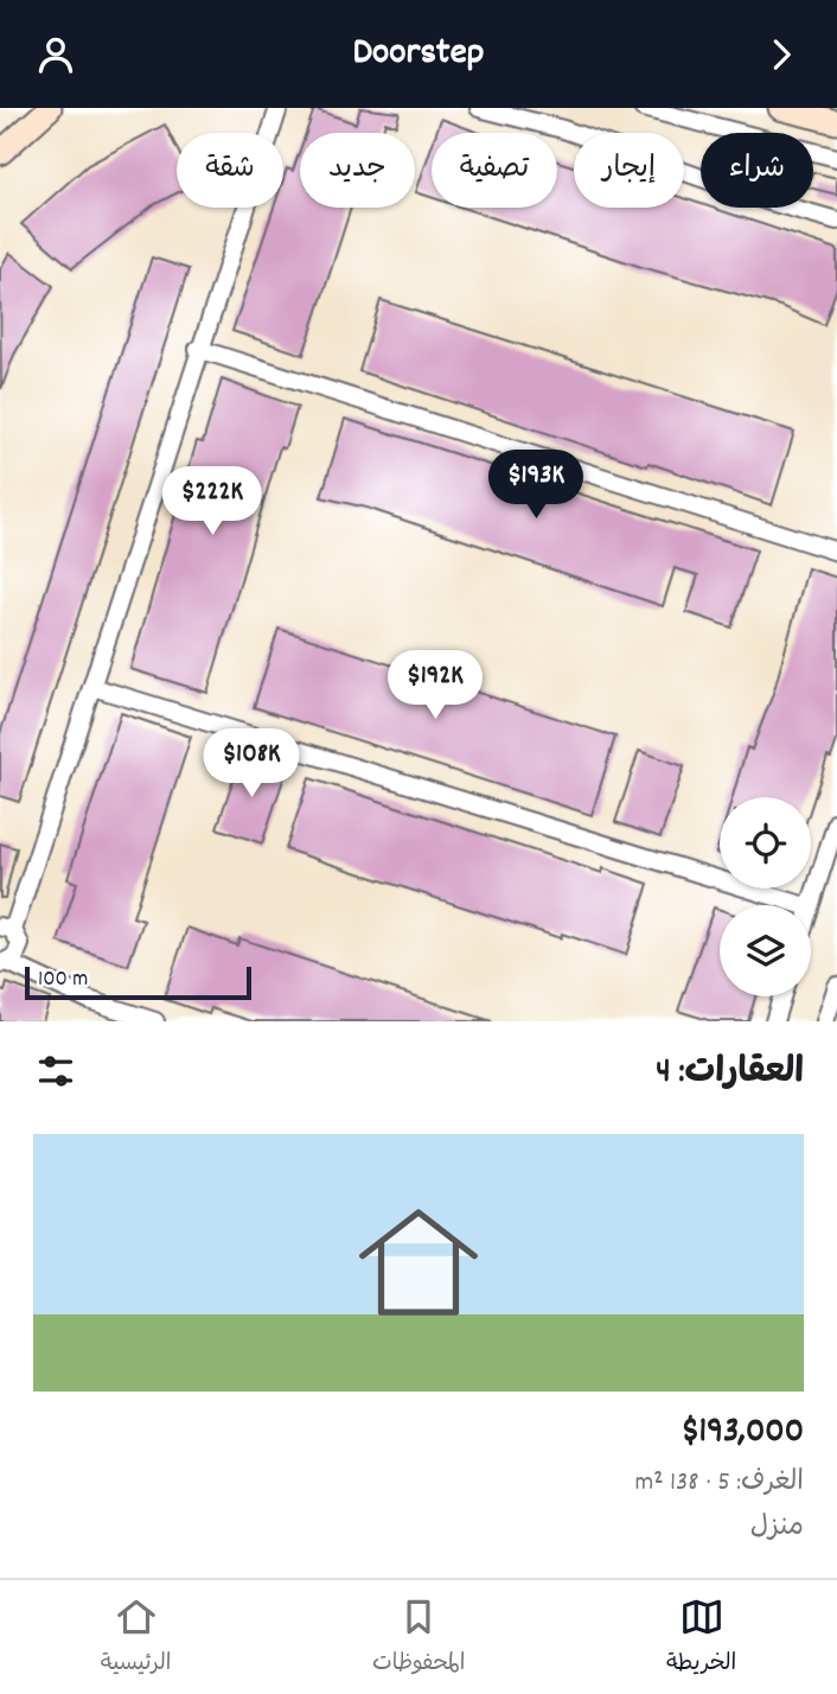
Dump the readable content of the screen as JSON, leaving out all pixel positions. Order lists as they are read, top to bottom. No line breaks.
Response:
{"scale_bar":"100 m","page":{"header":"Doorstep","chip":["شراء","إيجار","تصفية","جديد","شقة"],"price":["$193K","$222K","$192K","$108K"],"scale":"100 m","heading":"العقارات: 4","list":[{"name":"$193,000","note":"الغرف: 5 · 138 m² · منزل"}],"tabs":["الخريطة","المحفوظات","الرئيسية"]}}
